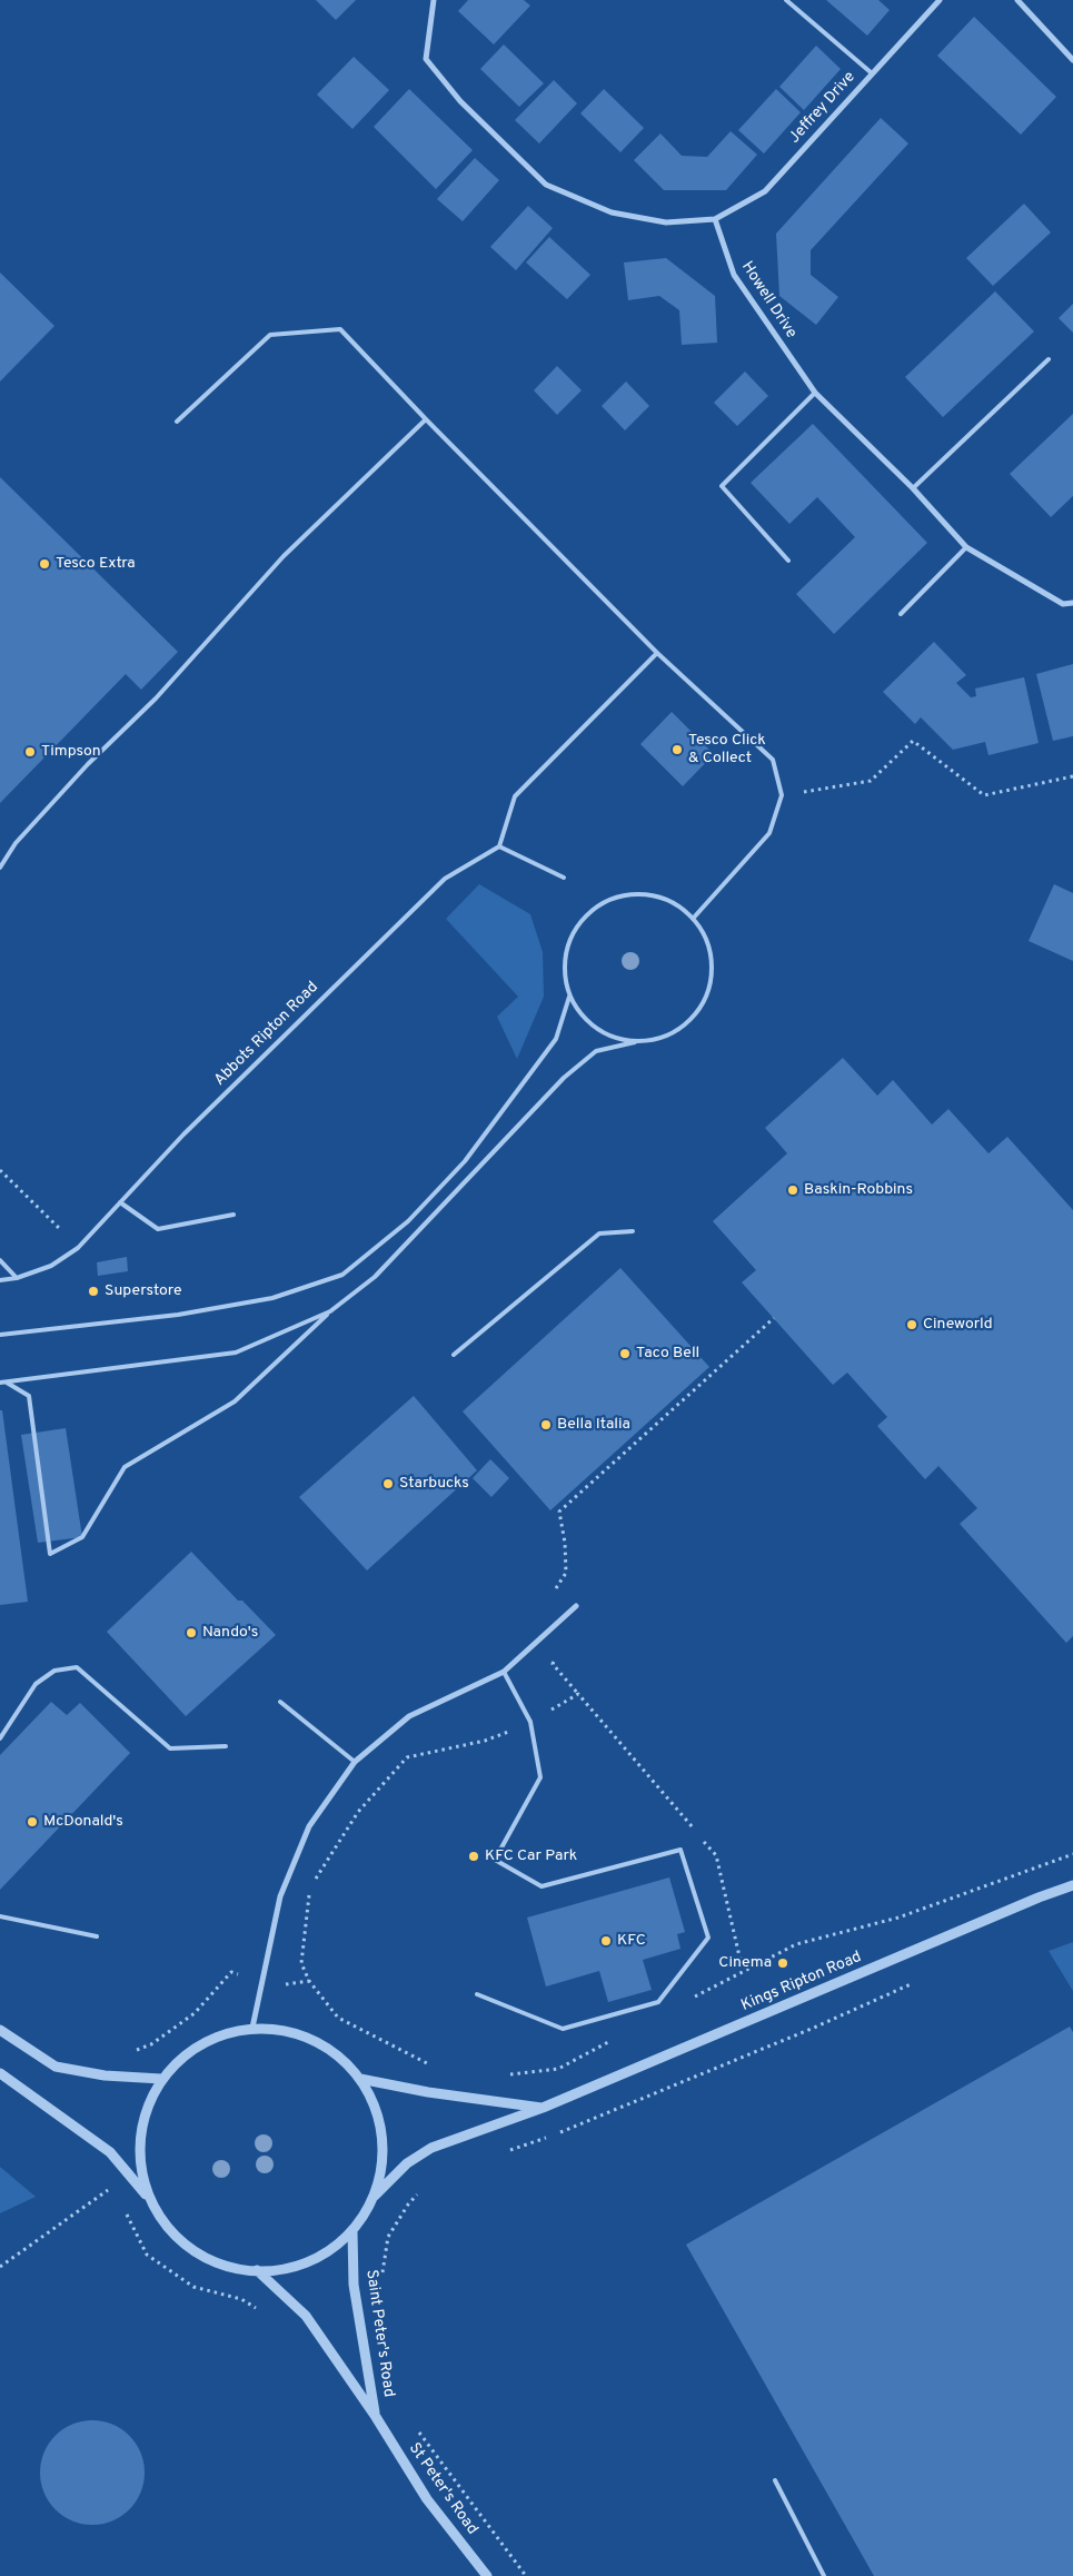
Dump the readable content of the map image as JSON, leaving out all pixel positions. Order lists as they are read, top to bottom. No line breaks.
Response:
{"streets":{"street":["Jeffrey Drive","Howell Drive","Kings Ripton Road","Saint Peter's Road","St Peter's Road"],"lane":["Abbots Ripton Road"]},"crossings":[["Jeffrey Drive","Howell Drive"],["Saint Peter's Road","St Peter's Road"]],"places":["Tesco Extra","Tesco Click & Collect","Timpson","Baskin-Robbins","Superstore","Cineworld","Taco Bell","Bella Italia","Starbucks","Nando's","McDonald's","KFC Car Park","KFC","Cinema"]}
